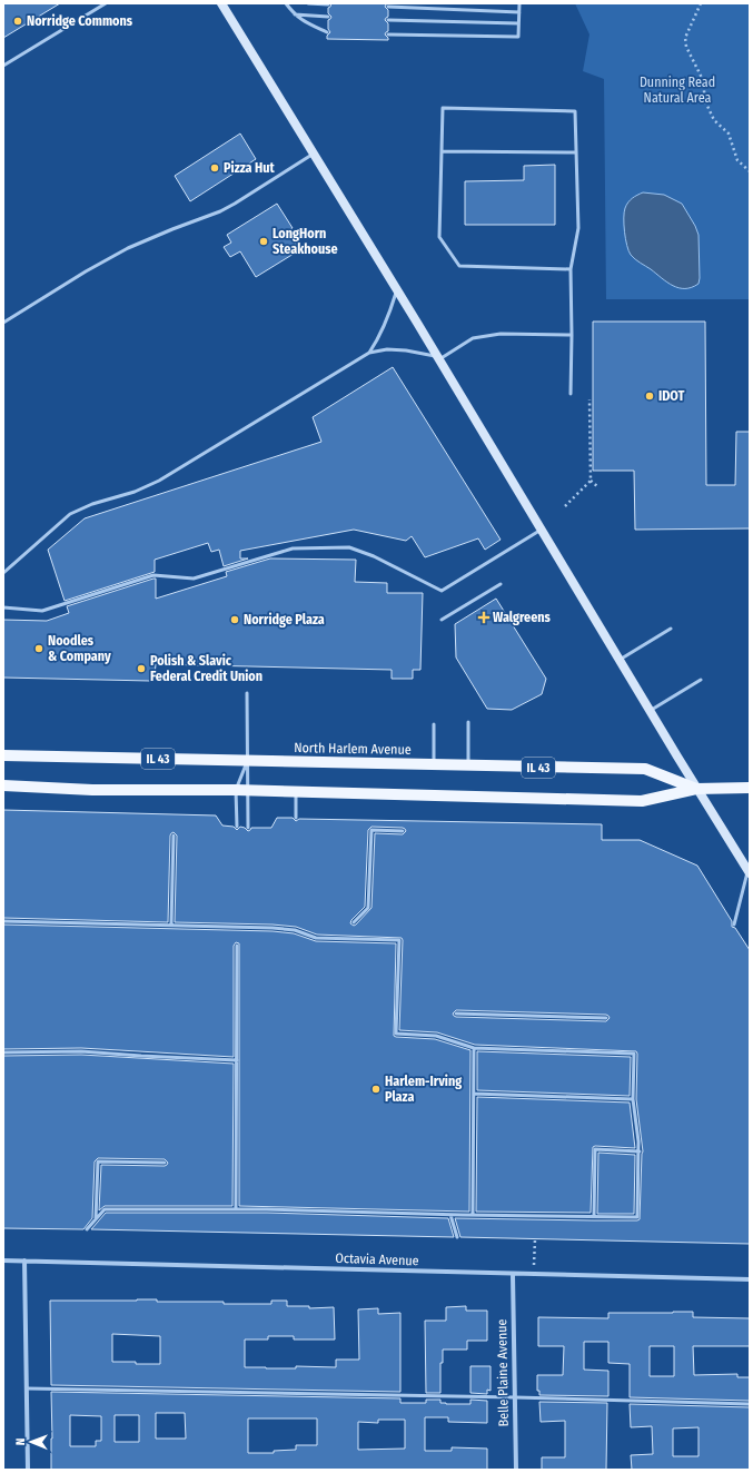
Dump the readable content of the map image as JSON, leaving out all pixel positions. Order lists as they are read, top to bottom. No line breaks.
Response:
{"streets":{"main road":["North Harlem Avenue","IL 43"],"street":["Octavia Avenue","Belle Plaine Avenue"]},"crossings":[["Octavia Avenue","Belle Plaine Avenue"]],"parks":["Dunning Read Natural Area"],"places":{"other":["Norridge Commons","Pizza Hut","LongHorn Steakhouse","IDOT","Norridge Plaza","Noodles & Company","Polish & Slavic Federal Credit Union","Harlem-Irving Plaza"],"health":["Walgreens"]},"north":"left"}
